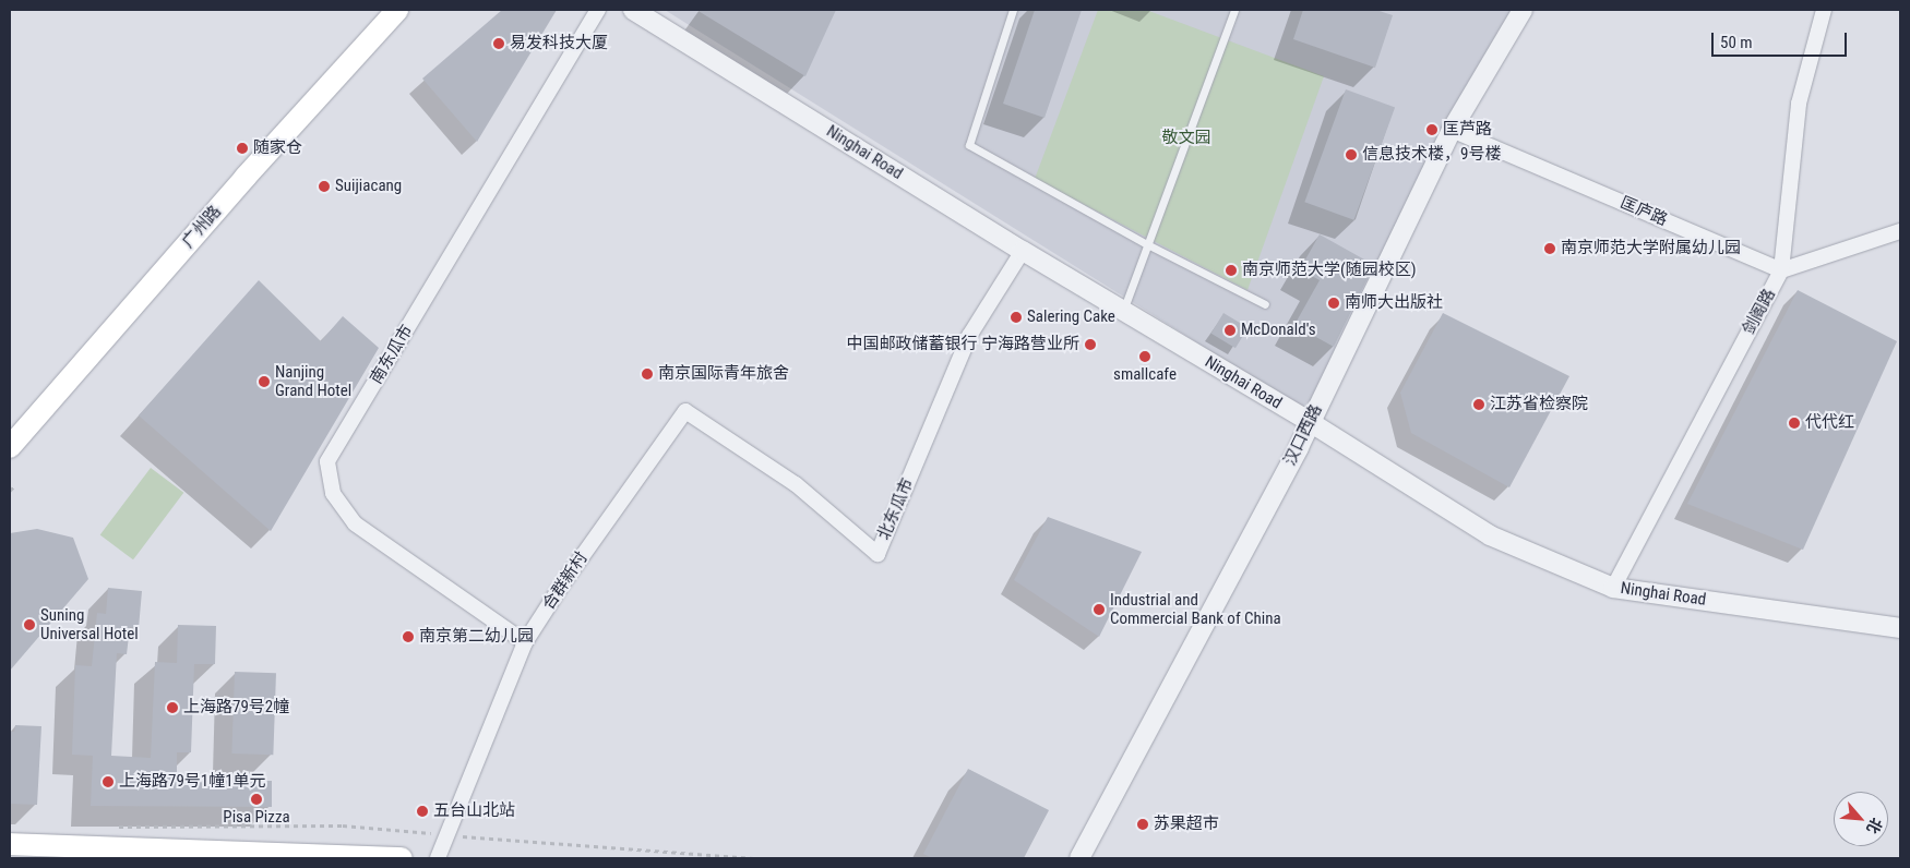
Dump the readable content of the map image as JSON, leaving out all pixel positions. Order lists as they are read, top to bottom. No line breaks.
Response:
{"streets":{"main road":["广州路"],"street":["Ninghai Road","匡庐路","剑阁路","南东瓜市","汉口西路","北东瓜市","合群新村"]},"crossings":[["Ninghai Road","剑阁路"],["Ninghai Road","汉口西路"],["Ninghai Road","北东瓜市"],["匡庐路","剑阁路"],["匡庐路","汉口西路"],["南东瓜市","合群新村"],["北东瓜市","合群新村"]],"parks":["敬文园"],"places":["易发科技大厦","匡芦路","随家仓","信息技术楼，9号楼","Suijiacang","南京师范大学附属幼儿园","南京师范大学(随园校区)","南师大出版社","Salering Cake","McDonald's","中国邮政储蓄银行 宁海路营业所","smallcafe","南京国际青年旅舍","Nanjing Grand Hotel","江苏省检察院","代代红","Industrial and Commercial Bank of China","Suning Universal Hotel","南京第二幼儿园","上海路79号2幢","上海路79号1幢1单元","Pisa Pizza","五台山北站","苏果超市"],"scale_bar":"50 m","north":"bottom right"}
